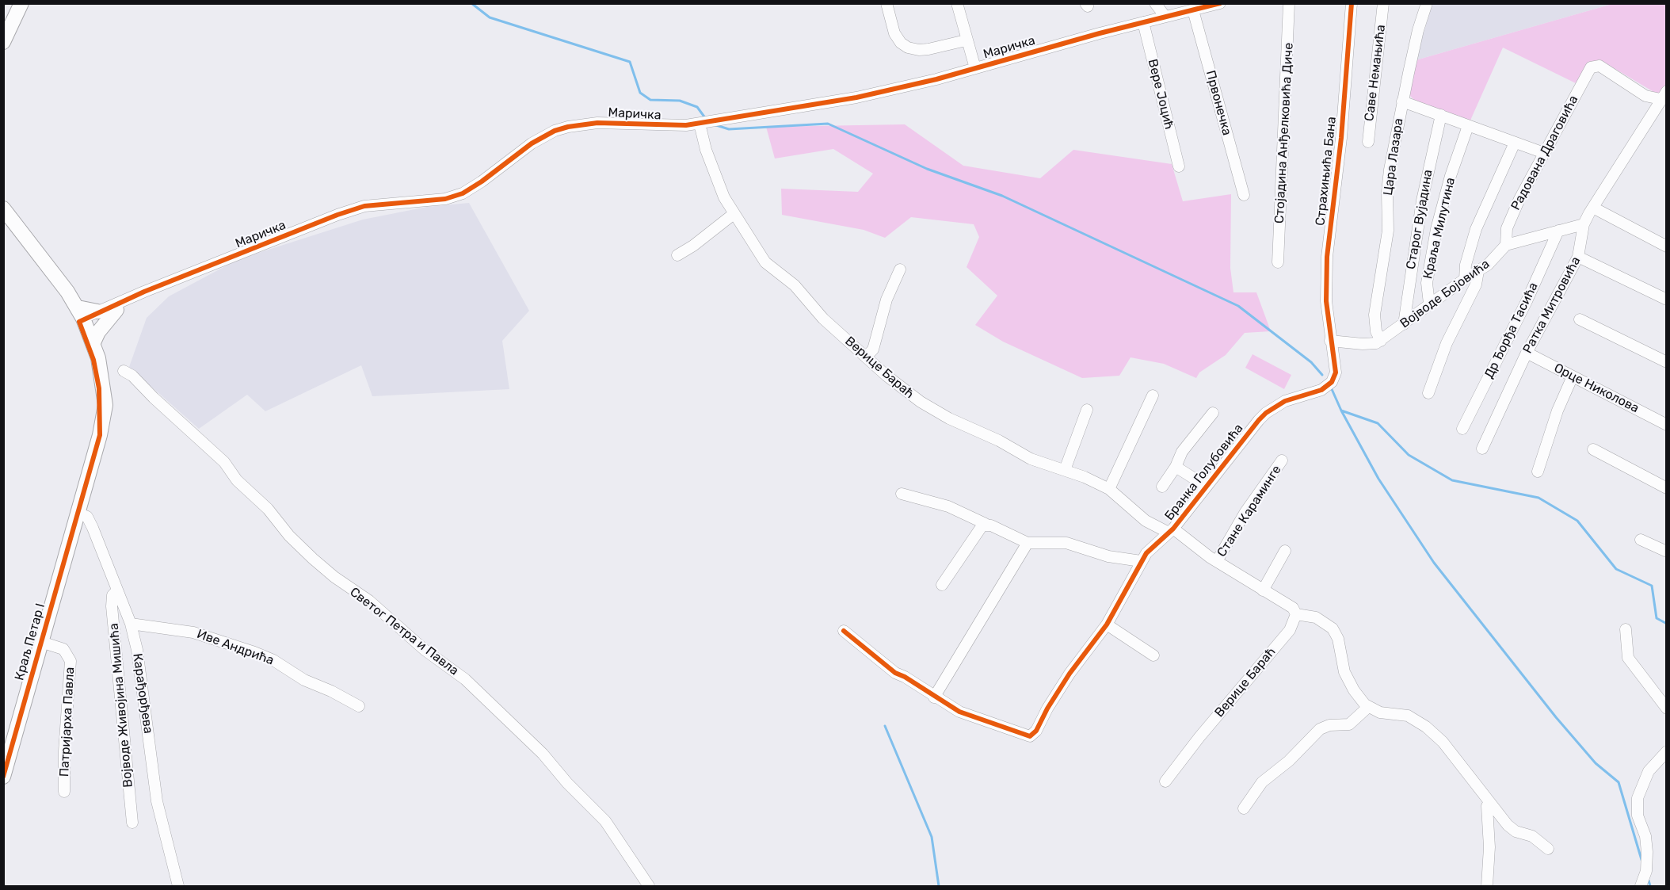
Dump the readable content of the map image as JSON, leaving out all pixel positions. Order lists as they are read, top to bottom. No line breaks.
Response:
{"streets":{"main road":["Краљ Петар I"],"street":["Маричка","Саве Немањића","Вере Јоцић","Првонечка","Стојадина Анђелковића Диче","Радована Драговића","Цара Лазара","Страхињића Бана","Старог Вујадина","Краља Милутина","Војводе Бојовића","Ратка Митровића","Др Ђорђа Тасића","Верице Бараћ","Орце Николова","Бранка Голубовића","Стане Караминге","Светог Петра и Павла","Иве Андрића","Карађорђева","Војводе Живојина Мишића","Патријарха Павла"]},"crossings":[["Маричка","Вере Јоцић"],["Маричка","Првонечка"],["Маричка","Верице Бараћ"],["Радована Драговића","Војводе Бојовића"],["Радована Драговића","Ратка Митровића"],["Цара Лазара","Војводе Бојовића"],["Страхињића Бана","Војводе Бојовића"],["Страхињића Бана","Бранка Голубовића"],["Старог Вујадина","Војводе Бојовића"],["Краља Милутина","Војводе Бојовића"],["Војводе Бојовића","Бранка Голубовића"],["Ратка Митровића","Орце Николова"],["Верице Бараћ","Бранка Голубовића"],["Верице Бараћ","Стане Караминге"],["Краљ Петар I","Карађорђева"],["Краљ Петар I","Патријарха Павла"],["Иве Андрића","Карађорђева"],["Карађорђева","Војводе Живојина Мишића"]]}
